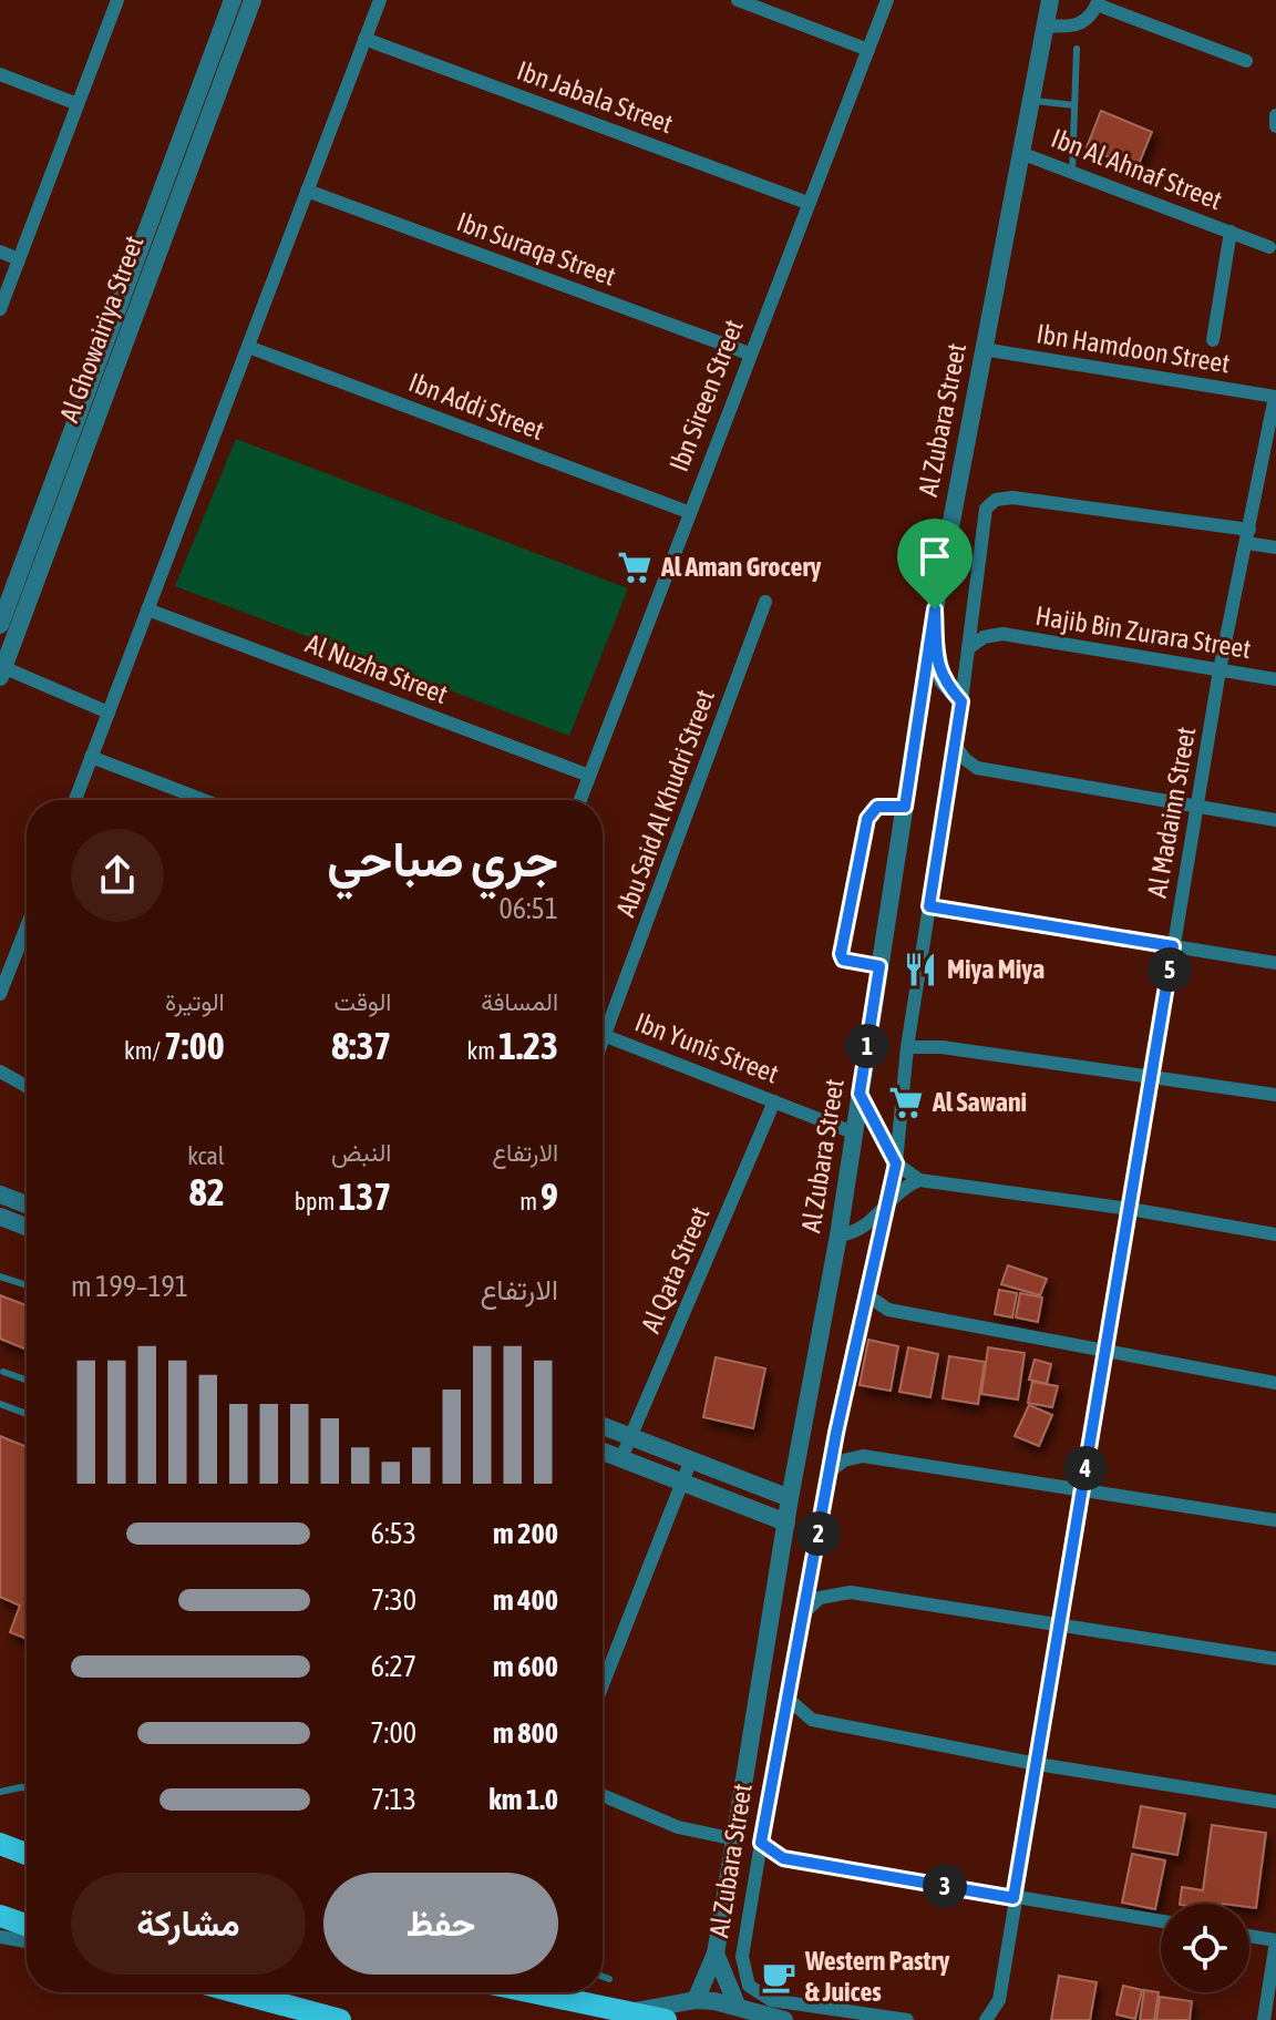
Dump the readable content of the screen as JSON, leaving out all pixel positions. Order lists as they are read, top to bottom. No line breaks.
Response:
{"streets":{"street":["Ibn Jabala Street","Ibn Al Ahnaf Street","Ibn Suraqa Street","Al Ghowairiya Street","Ibn Hamdoon Street","Ibn Sireen Street","Ibn Addi Street","Al Zubara Street","Hajib Bin Zurara Street","Al Nuzha Street","Abu Said Al Khudri Street","Al Madainn Street","Ibn Yunis Street","Al Qata Street"]},"crossings":[["Ibn Jabala Street","Ibn Sireen Street"],["Ibn Al Ahnaf Street","Al Zubara Street"],["Ibn Suraqa Street","Ibn Sireen Street"],["Ibn Hamdoon Street","Al Zubara Street"],["Ibn Hamdoon Street","Al Madainn Street"],["Ibn Sireen Street","Ibn Addi Street"],["Ibn Sireen Street","Al Nuzha Street"],["Al Zubara Street","Hajib Bin Zurara Street"],["Al Zubara Street","Al Madainn Street"],["Al Zubara Street","Ibn Yunis Street"],["Hajib Bin Zurara Street","Al Madainn Street"],["Ibn Yunis Street","Al Qata Street"]],"places":{"supermarket":["Al Aman Grocery","Al Sawani"],"restaurant":["Miya Miya"],"cafe":["Western Pastry & Juices"]},"page":{"heading":["جري صباحي","06:51"],"pins":["5","1","4","2","3"],"stats":[["المسافة","1.23 km"],["الوقت","8:37"],["الوتيرة","7:00 /km"],["الارتفاع","9 m"],["النبض","137 bpm"],["kcal","82"]],"chart":["الارتفاع","191–199 m"],"list":[{"name":"200 m","note":"6:53"},{"name":"400 m","note":"7:30"},{"name":"600 m","note":"6:27"},{"name":"800 m","note":"7:00"},{"name":"1.0 km","note":"7:13"}],"buttons":["حفظ","مشاركة"]}}
